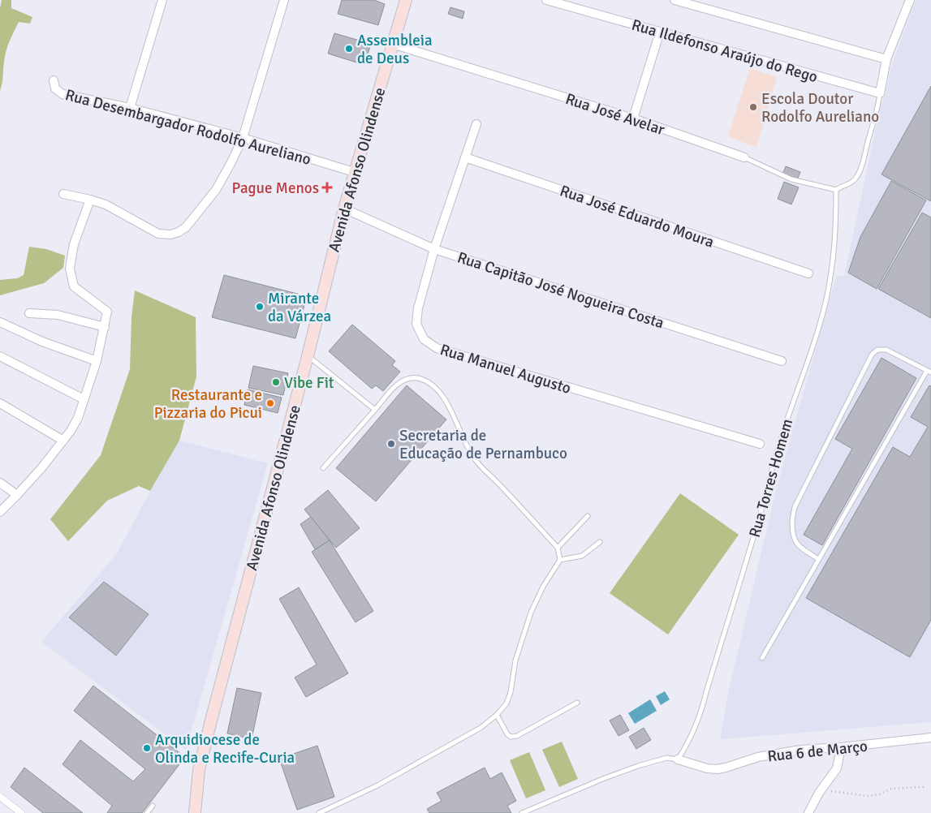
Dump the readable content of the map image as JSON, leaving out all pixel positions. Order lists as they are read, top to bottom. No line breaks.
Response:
{"streets":{"main road":["Avenida Afonso Olindense"],"street":["Rua Ildefonso Araújo do Rego","Rua José Avelar","Rua Desembargador Rodolfo Aureliano","Rua José Eduardo Moura","Rua Capitão José Nogueira Costa","Rua Manuel Augusto","Rua 6 de Março"],"lane":["Rua Torres Homem"]},"crossings":[["Rua José Avelar","Avenida Afonso Olindense"],["Rua José Avelar","Rua Torres Homem"],["Rua Desembargador Rodolfo Aureliano","Avenida Afonso Olindense"],["Avenida Afonso Olindense","Rua Capitão José Nogueira Costa"],["Rua José Eduardo Moura","Rua Manuel Augusto"],["Rua Capitão José Nogueira Costa","Rua Manuel Augusto"],["Rua Torres Homem","Rua 6 de Março"]],"places":{"other":["Assembleia de Deus","Escola Doutor Rodolfo Aureliano","Mirante da Várzea","Vibe Fit","Restaurante e Pizzaria do Picui","Secretaria de Educação de Pernambuco","Arquidiocese de Olinda e Recife-Curia"],"health":["Pague Menos"]}}
